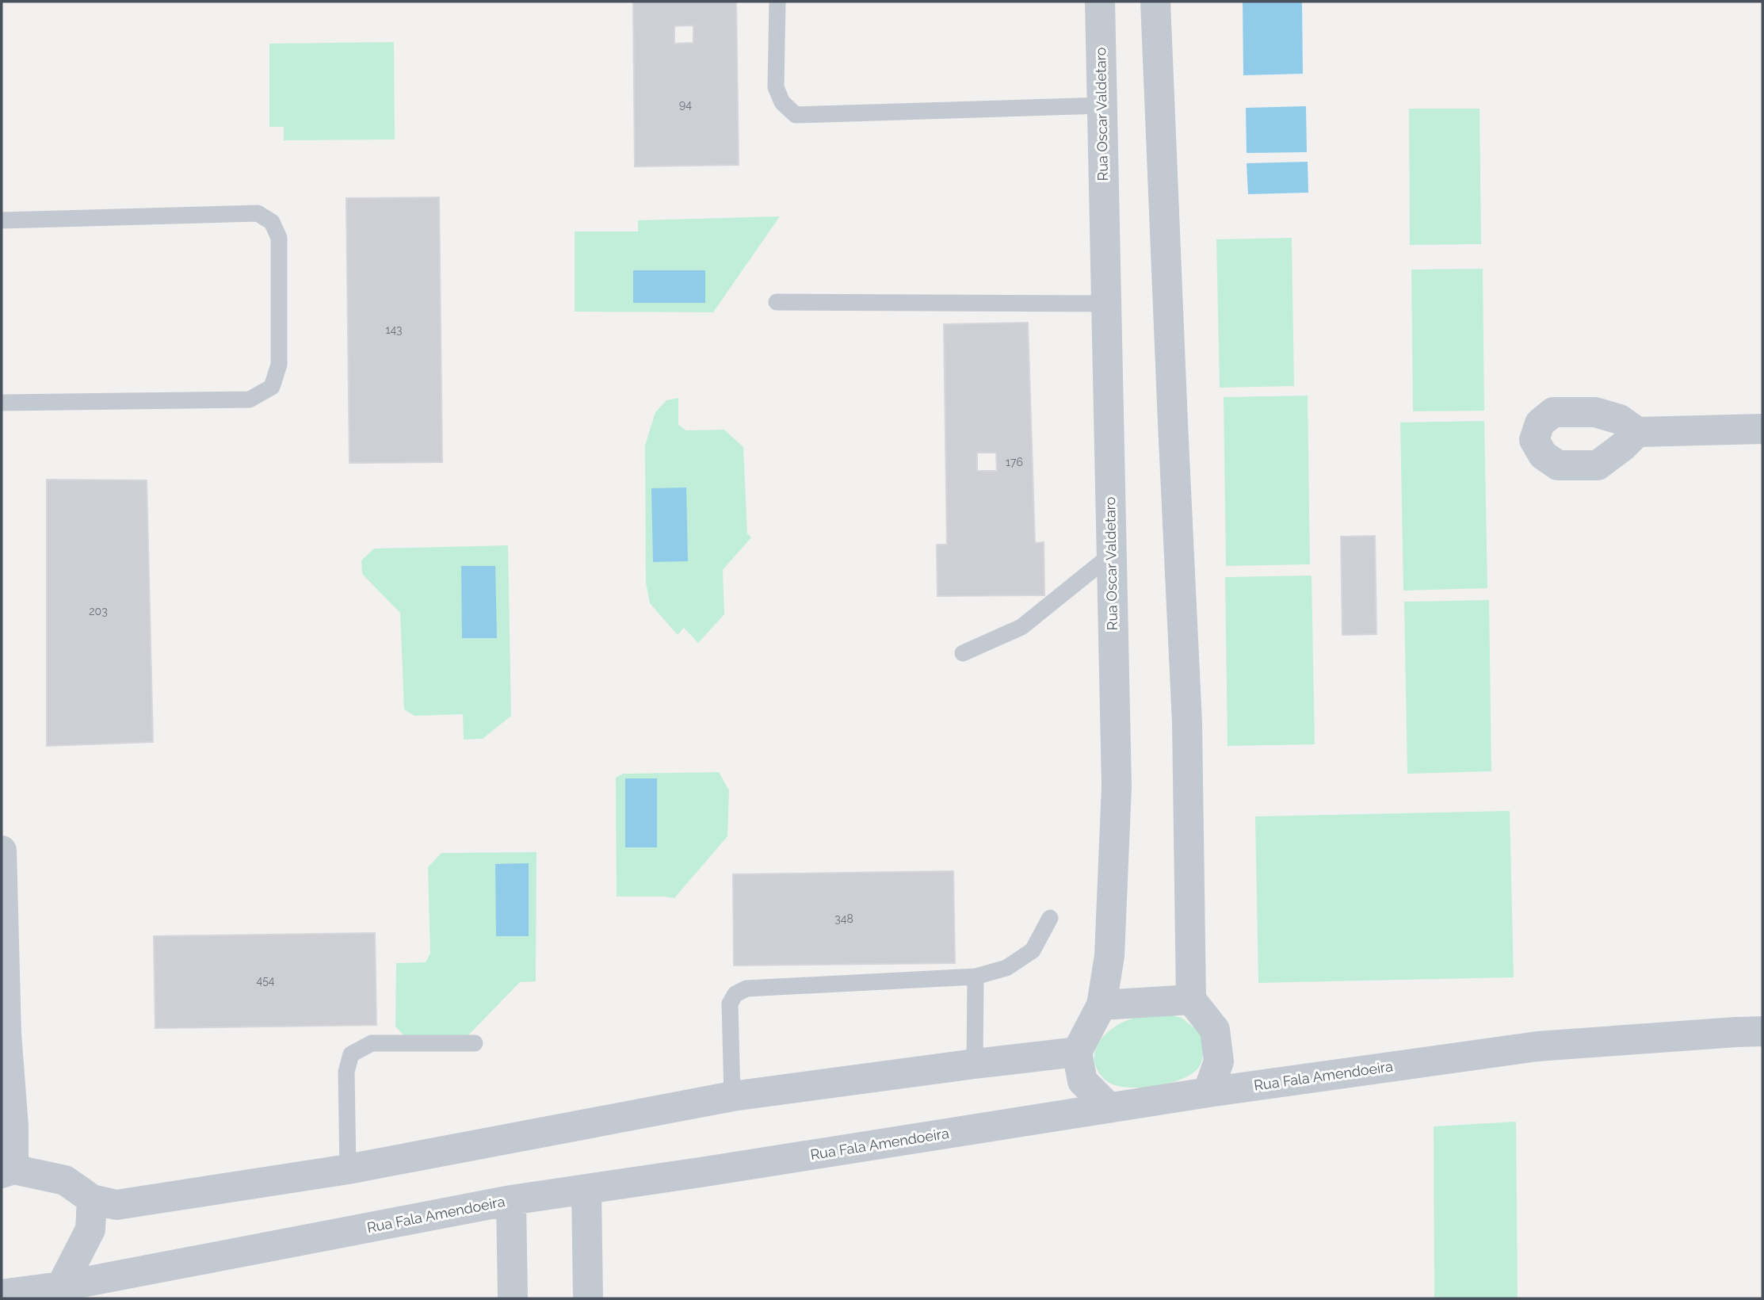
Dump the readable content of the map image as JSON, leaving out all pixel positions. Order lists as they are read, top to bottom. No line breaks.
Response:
{"streets":{"street":["Rua Oscar Valdetaro","Rua Fala Amendoeira"]},"crossings":[["Rua Oscar Valdetaro","Rua Fala Amendoeira"]],"house_numbers":["94","143","176","203","348","454"]}
